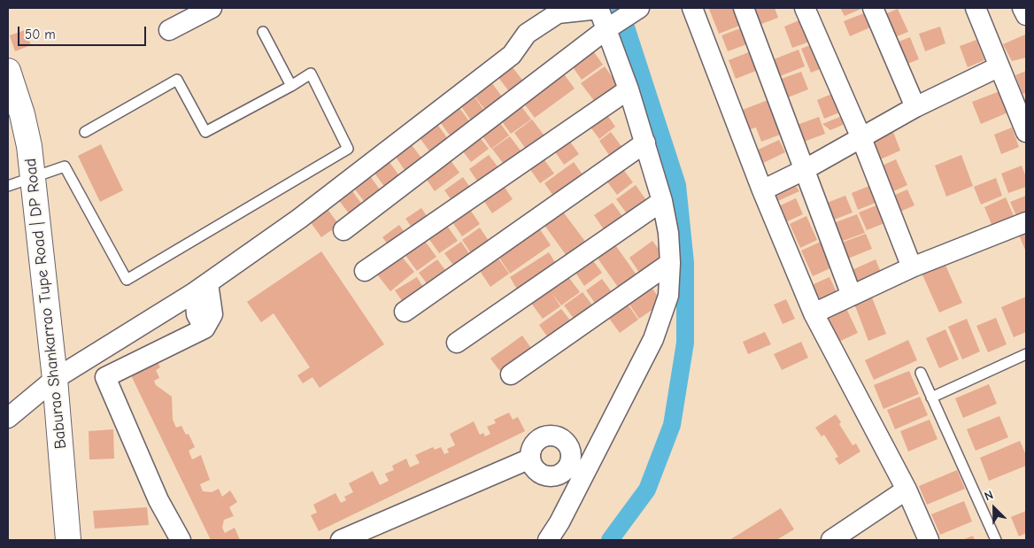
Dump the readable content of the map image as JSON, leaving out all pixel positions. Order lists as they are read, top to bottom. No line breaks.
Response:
{"streets":{"street":["Baburao Shankarrao Tupe Road | DP Road"]},"scale_bar":"50 m","north":"top left"}
